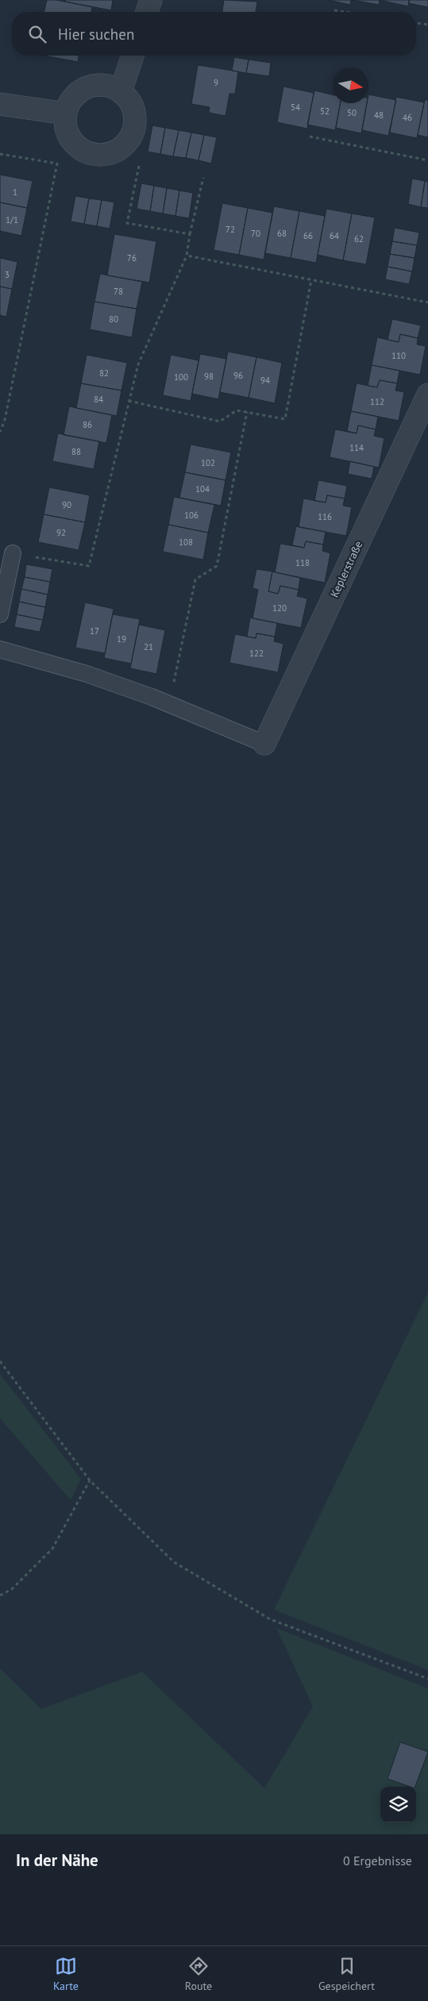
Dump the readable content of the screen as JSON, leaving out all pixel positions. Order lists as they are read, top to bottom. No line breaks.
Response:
{"streets":{"street":["Keplerstraße"]},"house_numbers":["9","54","52","50","48","46","1","1/1","72","70","68","66","64","62","76","3","78","80","110","82","96","98","100","94","84","112","86","114","88","102","104","90","106","116","92","108","118","120","17","19","21","122"],"north":"right","page":{"search":"Hier suchen","heading":["In der Nähe","0 Ergebnisse"],"nav":["Karte","Route","Gespeichert"]}}
